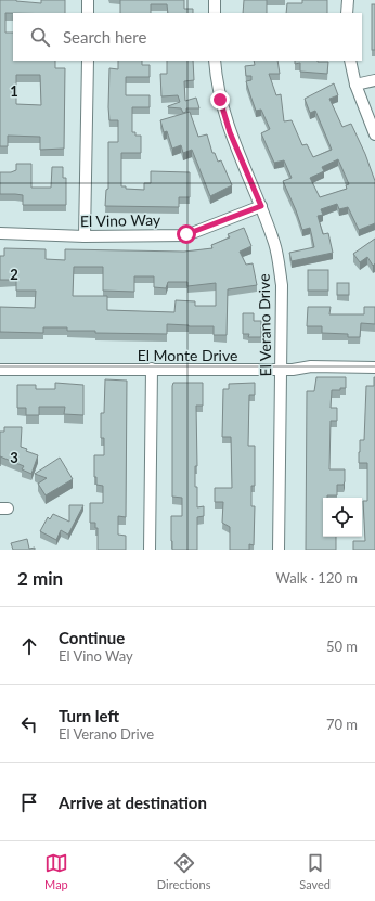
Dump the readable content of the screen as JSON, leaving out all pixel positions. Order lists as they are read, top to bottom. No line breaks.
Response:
{"streets":{"street":["El Vino Way","El Verano Drive","El Monte Drive"]},"crossings":[["El Vino Way","El Verano Drive"],["El Verano Drive","El Monte Drive"]],"page":{"search":"Search here","heading":["2 min","Walk · 120 m"],"list":[["Continue","El Vino Way","50 m"],["Turn left","El Verano Drive","70 m"],"Arrive at destination"],"nav":["Map","Directions","Saved"]},"grid":{"rows":["1","2","3"]}}
